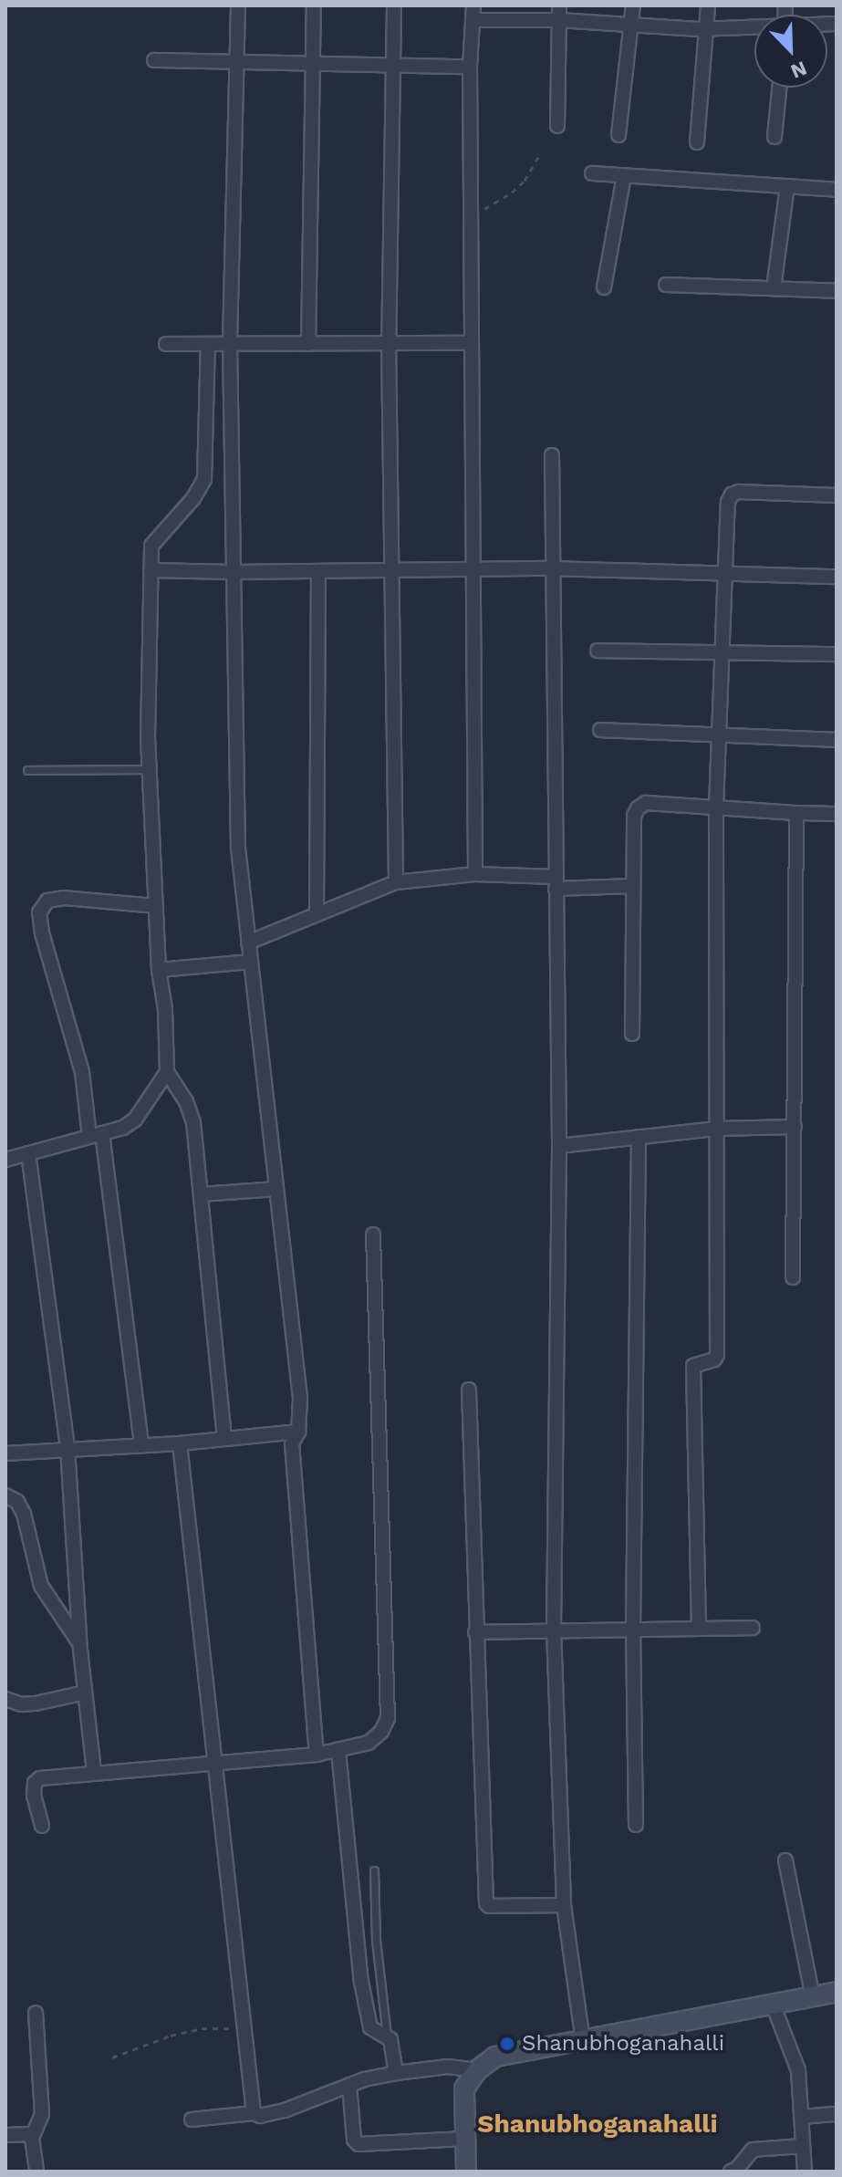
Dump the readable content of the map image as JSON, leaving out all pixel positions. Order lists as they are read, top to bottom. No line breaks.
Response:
{"districts":["Shanubhoganahalli"],"places":["Shanubhoganahalli"],"north":"bottom right"}
